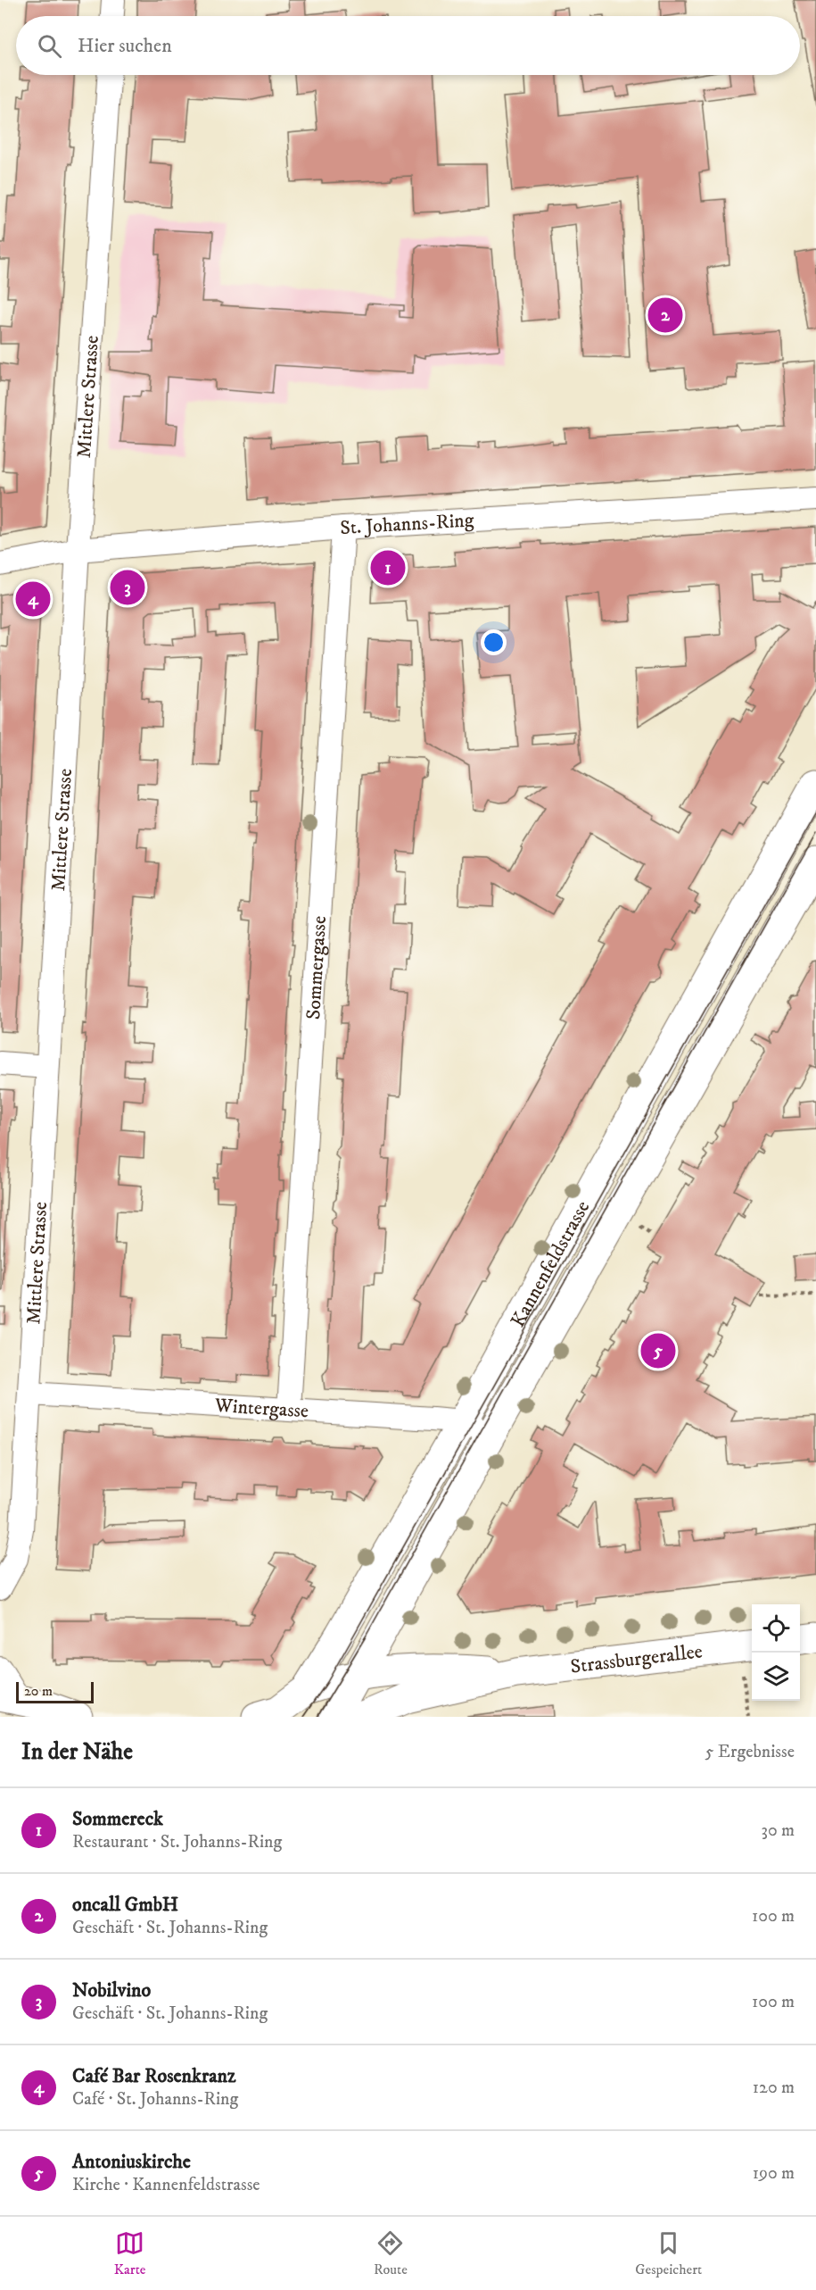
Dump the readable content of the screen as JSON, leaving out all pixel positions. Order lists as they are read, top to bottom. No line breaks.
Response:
{"streets":{"main road":["Kannenfeldstrasse","Strassburgerallee"],"street":["Mittlere Strasse","St. Johanns-Ring","Sommergasse","Wintergasse"]},"crossings":[["Mittlere Strasse","St. Johanns-Ring"],["Mittlere Strasse","Wintergasse"],["St. Johanns-Ring","Sommergasse"],["Sommergasse","Wintergasse"],["Kannenfeldstrasse","Wintergasse"],["Kannenfeldstrasse","Strassburgerallee"]],"scale_bar":"20 m","page":{"search":"Hier suchen","pins":["2","1","3","4","5"],"scale":"20 m","heading":["In der Nähe","5 Ergebnisse"],"list":[{"mark":"1","name":"Sommereck","note":"Restaurant · St. Johanns-Ring","value":"30 m"},{"mark":"2","name":"oncall GmbH","note":"Geschäft · St. Johanns-Ring","value":"100 m"},{"mark":"3","name":"Nobilvino","note":"Geschäft · St. Johanns-Ring","value":"100 m"},{"mark":"4","name":"Café Bar Rosenkranz","note":"Café · St. Johanns-Ring","value":"120 m"},{"mark":"5","name":"Antoniuskirche","note":"Kirche · Kannenfeldstrasse","value":"190 m"}],"nav":["Karte","Route","Gespeichert"]}}
